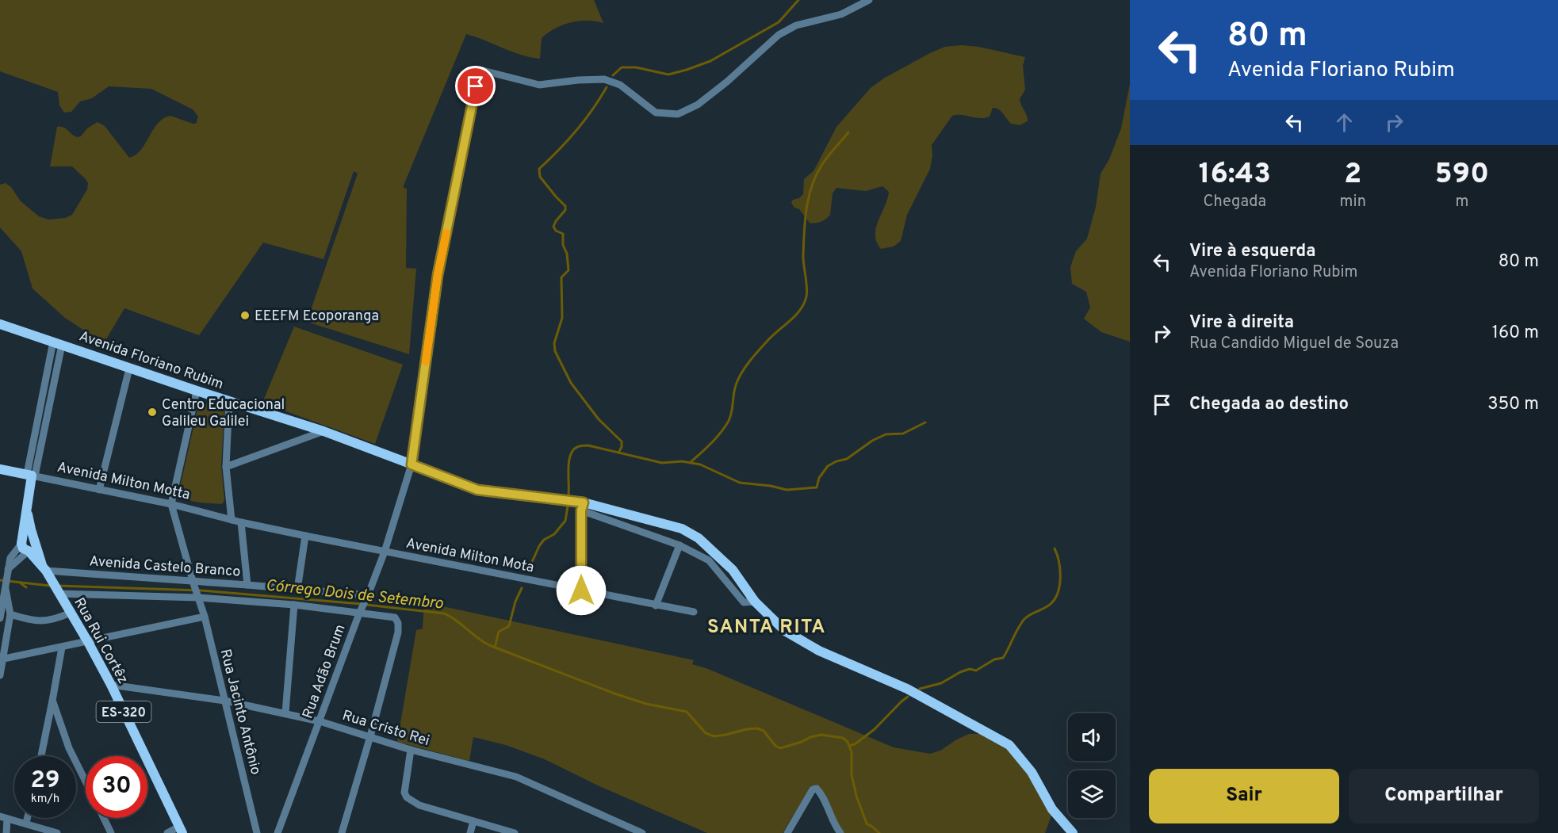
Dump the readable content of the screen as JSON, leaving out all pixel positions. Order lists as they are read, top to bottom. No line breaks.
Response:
{"streets":{"main road":["Avenida Floriano Rubim","Avenida Milton Motta","Rua Rui Cortêz","ES-320"],"street":["Avenida Milton Mota","Avenida Castelo Branco","Rua Adão Brum","Rua Jacinto Antônio","Rua Cristo Rei"]},"crossings":[["Avenida Floriano Rubim","Rua Adão Brum"],["Avenida Milton Motta","Avenida Milton Mota"],["Avenida Milton Motta","ES-320"],["Avenida Milton Motta","Rua Jacinto Antônio"],["Avenida Milton Mota","Rua Adão Brum"],["Avenida Castelo Branco","Rua Rui Cortêz"],["Avenida Castelo Branco","Rua Adão Brum"],["Avenida Castelo Branco","Rua Jacinto Antônio"],["Avenida Castelo Branco","Rua Cristo Rei"],["Rua Rui Cortêz","ES-320"],["Rua Rui Cortêz","Rua Cristo Rei"],["Rua Adão Brum","Rua Cristo Rei"],["Rua Jacinto Antônio","Rua Cristo Rei"]],"districts":["SANTA RITA"],"water":["Córrego Dois de Setembro"],"places":["EEEFM Ecoporanga","Centro Educacional Galileu Galilei"],"page":{"turn":["80 m","Avenida Floriano Rubim"],"eta":["16:43","Chegada","2","min","590","m"],"list":[{"name":"Vire à esquerda","note":"Avenida Floriano Rubim","value":"80 m"},{"name":"Vire à direita","note":"Rua Candido Miguel de Souza","value":"160 m"},{"name":"Chegada ao destino","value":"350 m"}],"speed":"29 km/h","limit":"30","buttons":["Sair","Compartilhar"]}}
